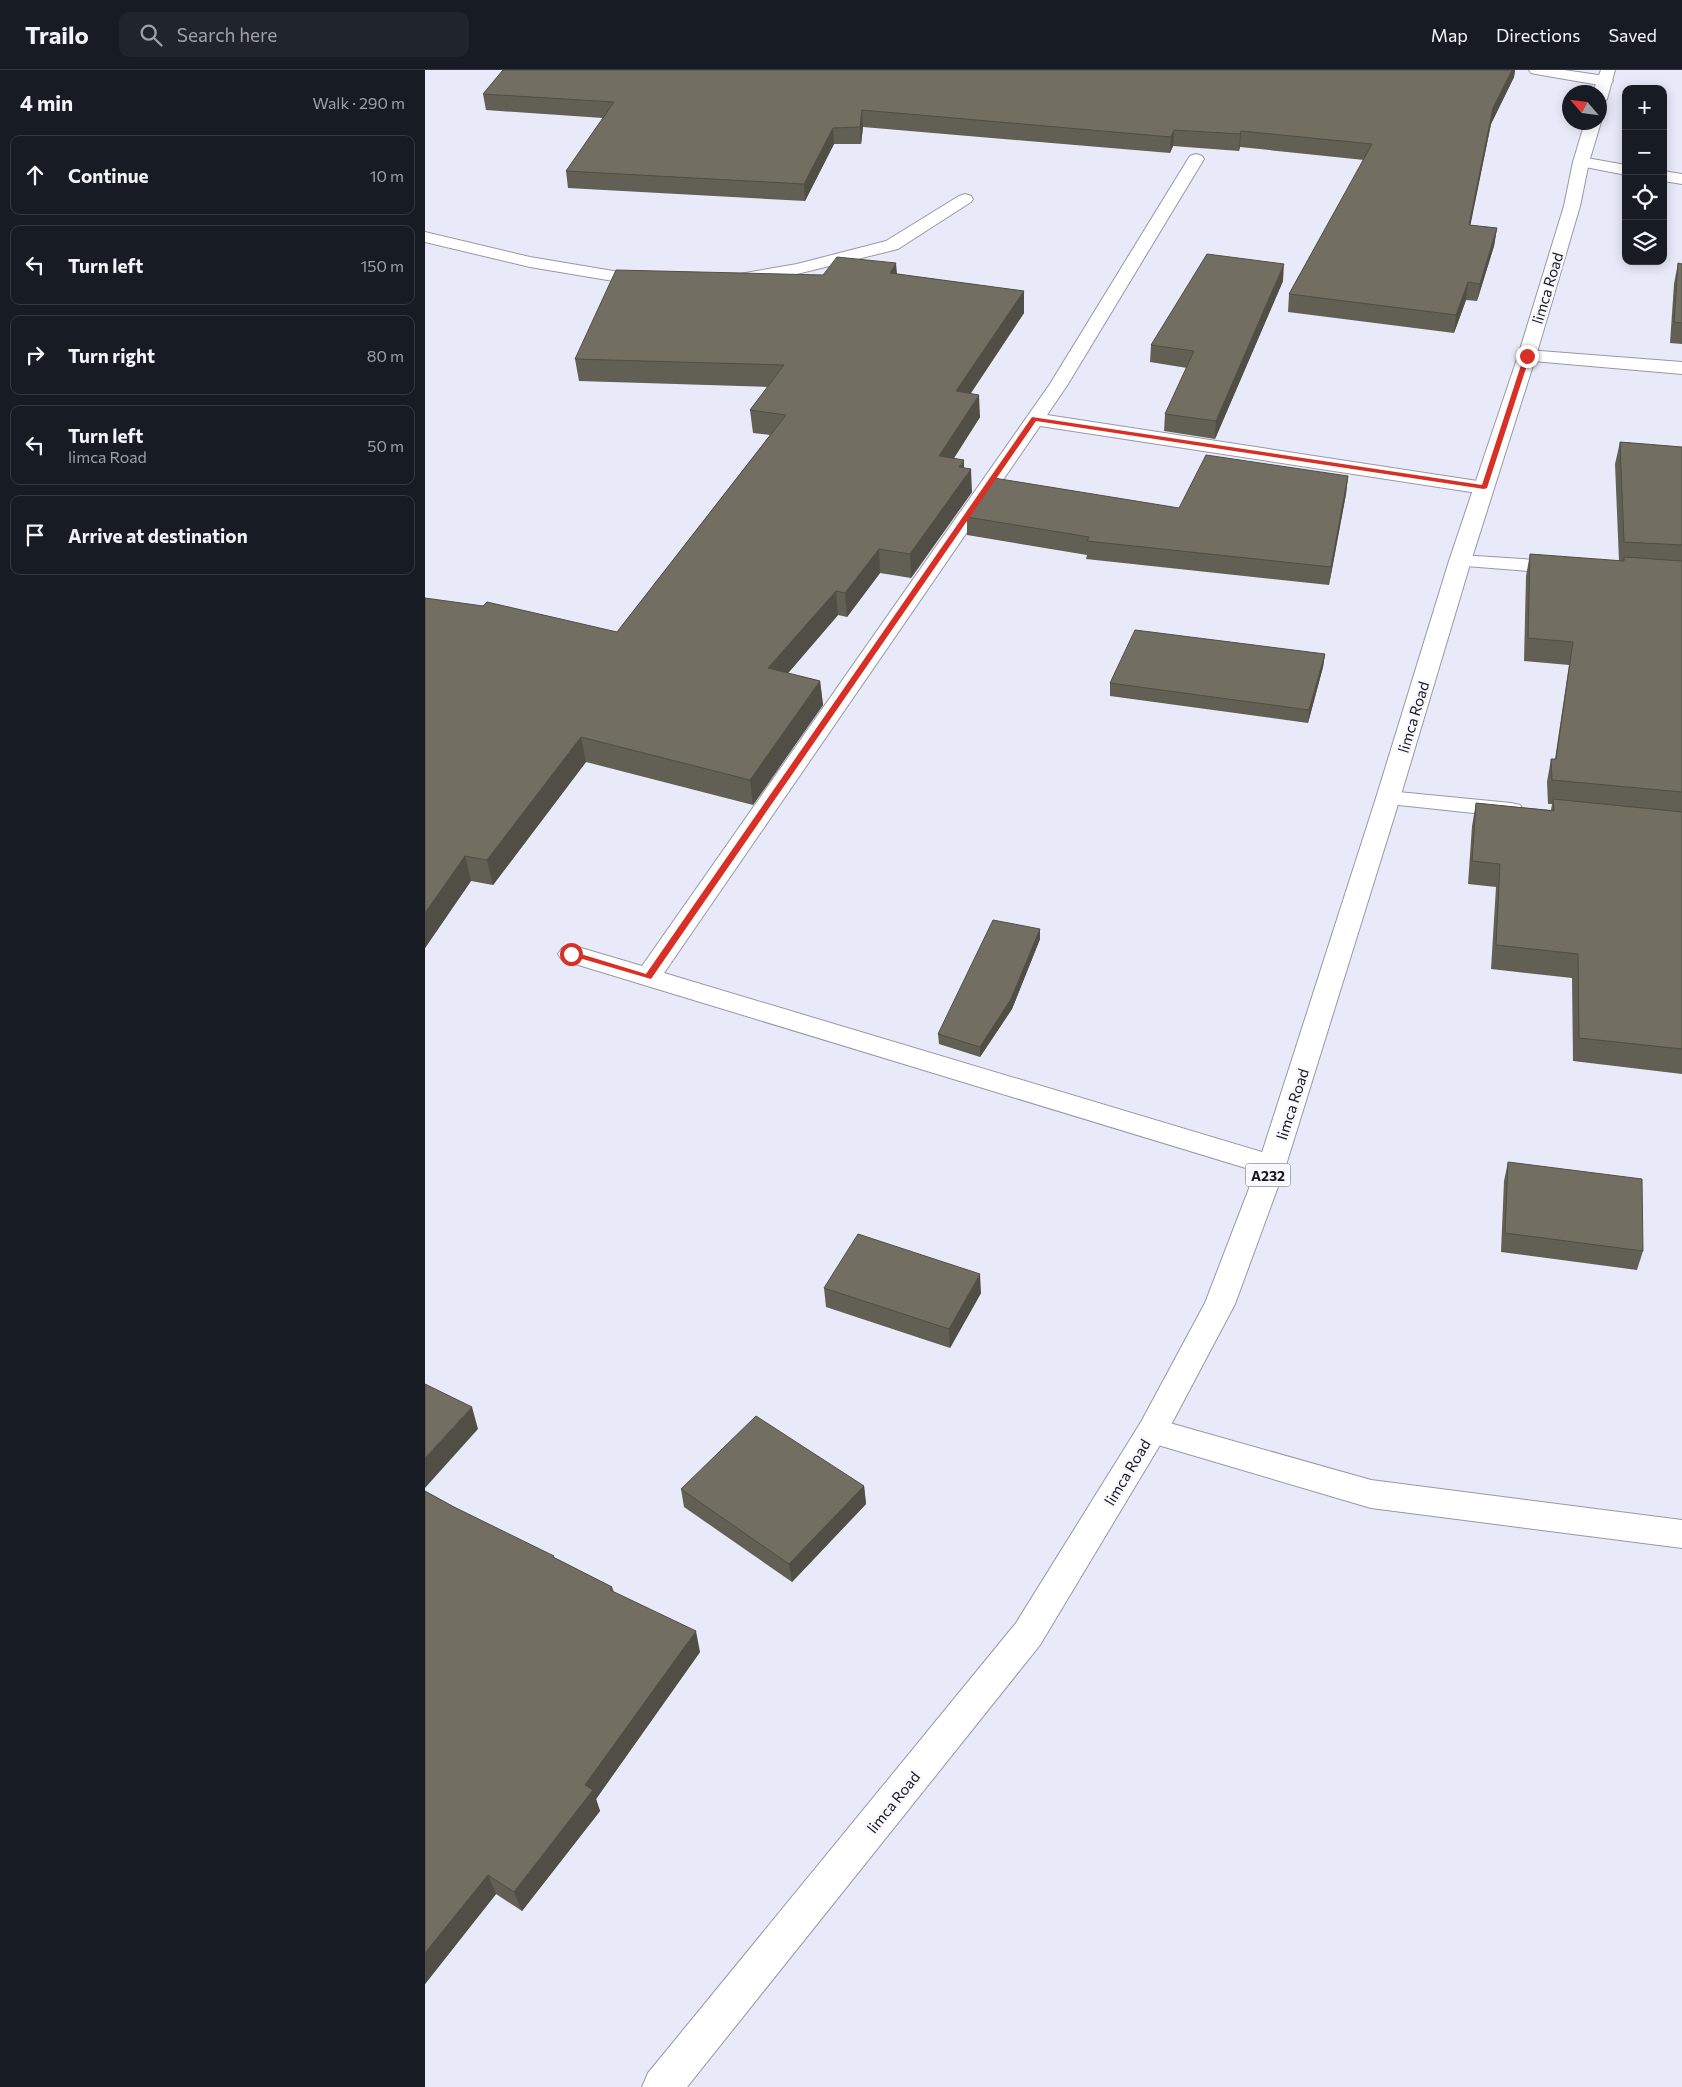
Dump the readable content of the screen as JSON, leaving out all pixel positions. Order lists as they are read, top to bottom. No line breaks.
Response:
{"streets":{"street":["limca Road","A232"]},"north":"top left","page":{"header":"Trailo","search":"Search here","nav":["Map","Directions","Saved"],"heading":["4 min","Walk · 290 m"],"map_buttons":["+","−"],"list":[["Continue","10 m"],["Turn left","150 m"],["Turn right","80 m"],["Turn left","limca Road","50 m"],"Arrive at destination"]}}
